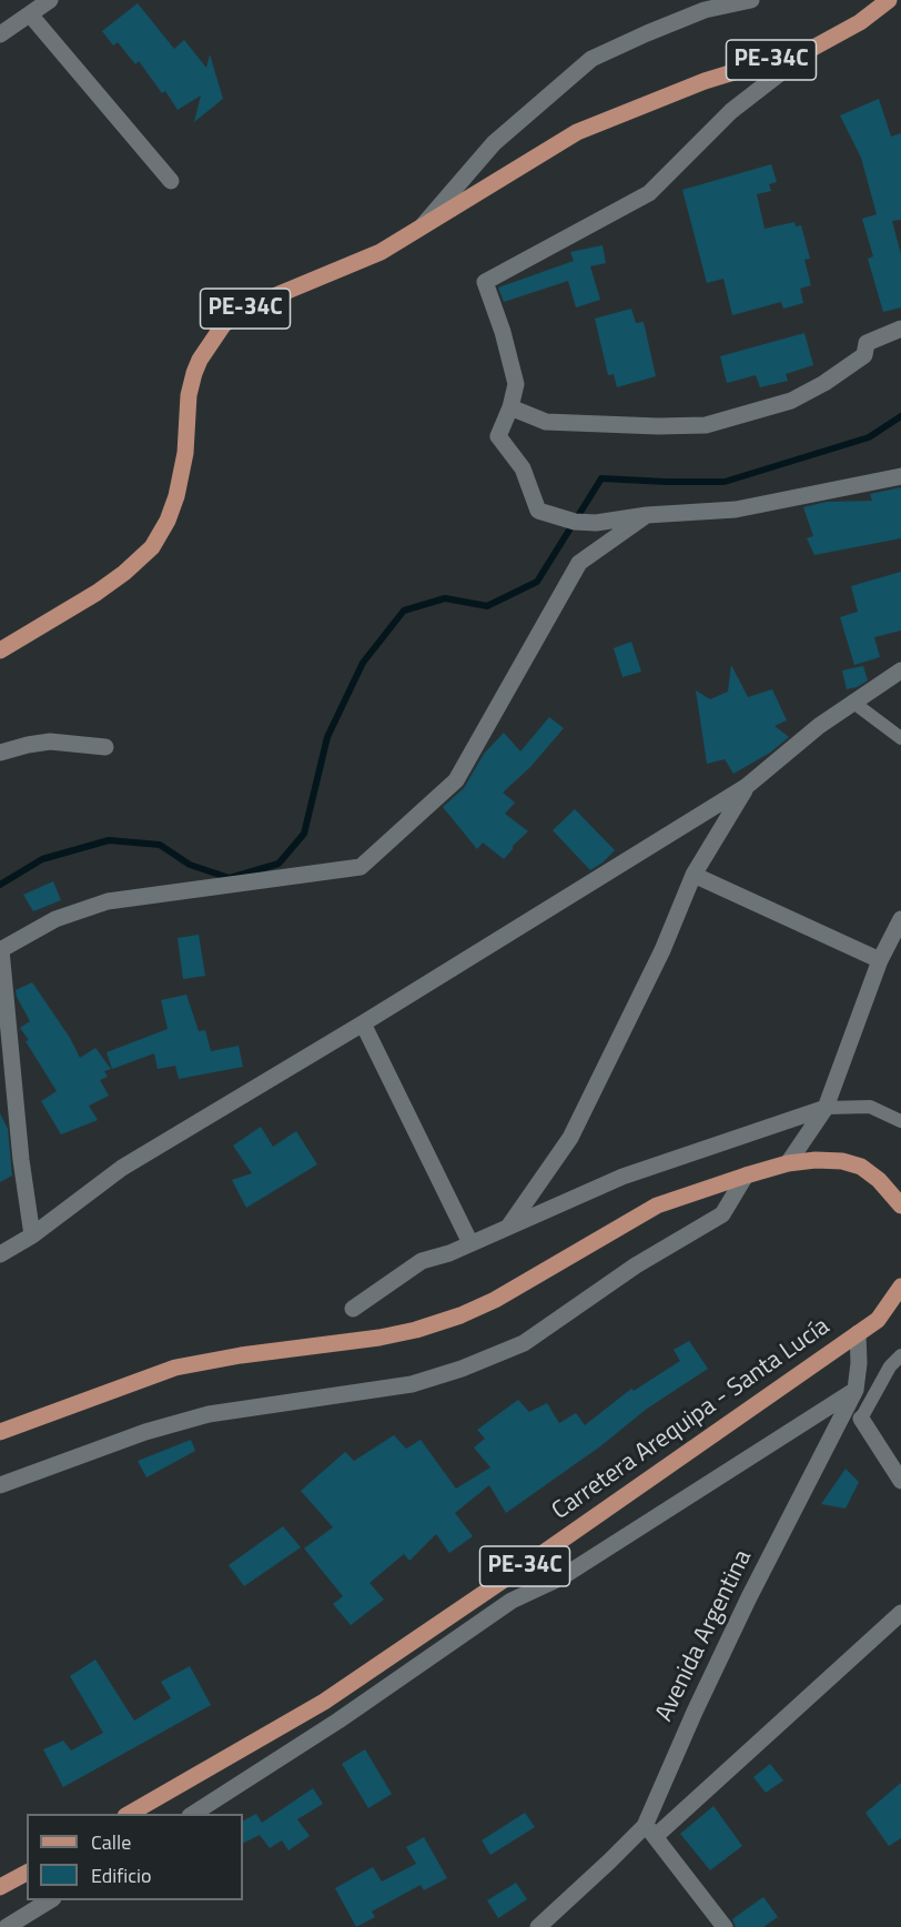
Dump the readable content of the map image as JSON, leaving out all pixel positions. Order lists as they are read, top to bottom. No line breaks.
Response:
{"streets":{"main road":["PE-34C","Carretera Arequipa - Santa Lucía"],"street":["Avenida Argentina"]},"crossings":[["Carretera Arequipa - Santa Lucía","Avenida Argentina"]],"legend":["Calle","Edificio"]}
